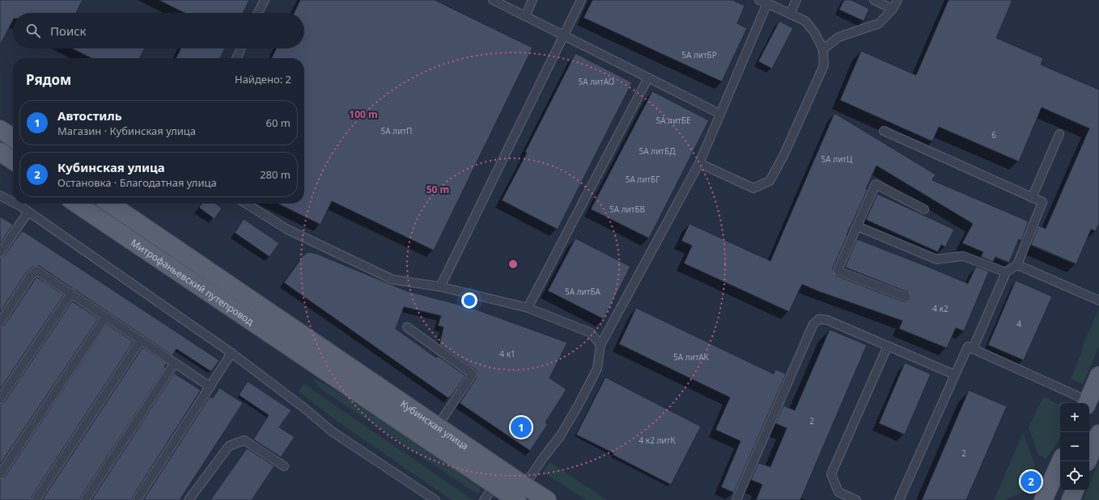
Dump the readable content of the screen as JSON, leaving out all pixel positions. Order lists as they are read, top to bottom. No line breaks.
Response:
{"streets":{"main road":["Митрофаньевский путепровод","Кубинская улица"]},"crossings":[["Митрофаньевский путепровод","Кубинская улица"]],"house_numbers":["5А литБР","5А литАО","5А литБЕ","5А литП","6","5А литБД","5А литЦ","5А литБГ","5А литБВ","5А литБА","4 к2","4","4 к1","5А литАК","2","4 к2 литК","2"],"page":{"search":"Поиск","heading":["Рядом","Найдено: 2"],"list":[{"mark":"1","name":"Автостиль","note":"Магазин · Кубинская улица","value":"60 m"},{"mark":"2","name":"Кубинская улица","note":"Остановка · Благодатная улица","value":"280 m"}],"map_buttons":["+","−"],"pins":["1","2"]},"rings":["100 m","50 m"]}
